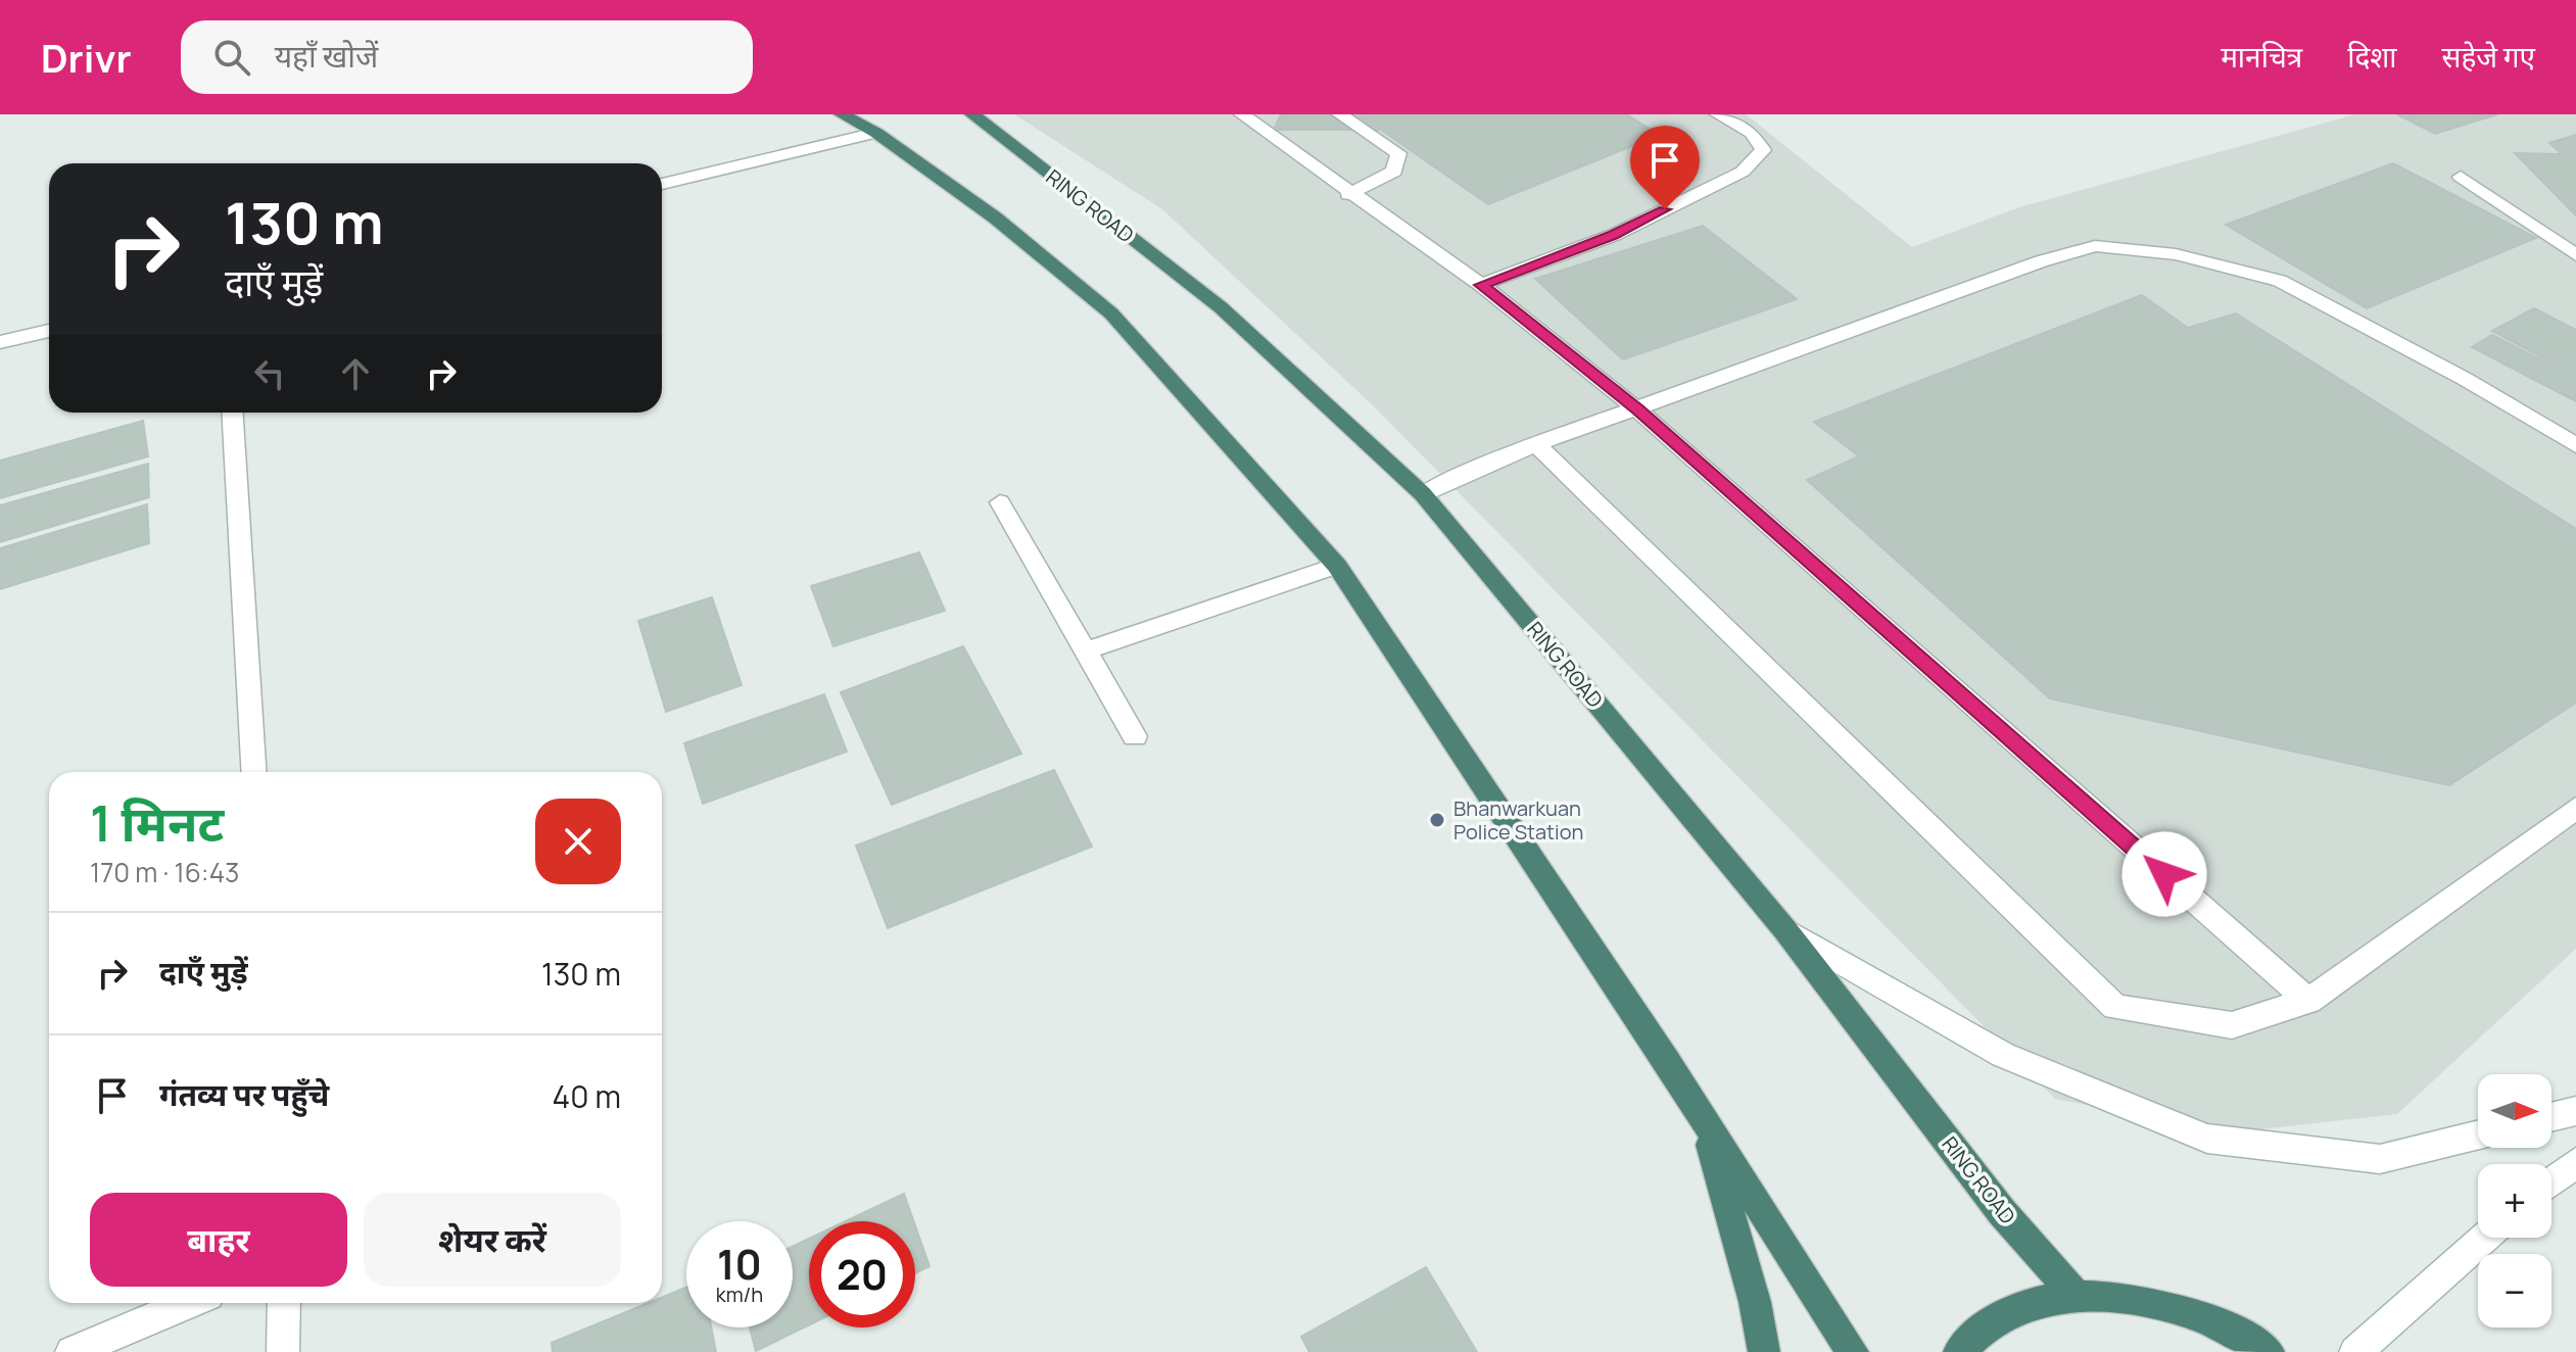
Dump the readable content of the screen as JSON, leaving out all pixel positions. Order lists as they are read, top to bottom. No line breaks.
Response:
{"streets":{"highway":["RING ROAD"]},"places":["Bhanwarkuan Police Station"],"north":"right","page":{"header":"Drivr","search":"यहाँ खोजें","nav":["मानचित्र","दिशा","सहेजे गए"],"turn":["130 m","दाएँ मुड़ें"],"heading":["1 मिनट","170 m · 16:43"],"list":[{"name":"दाएँ मुड़ें","value":"130 m"},{"name":"गंतव्य पर पहुँचे","value":"40 m"}],"map_buttons":["+","−"],"buttons":["बाहर","शेयर करें"],"speed":"10 km/h","limit":"20"}}
